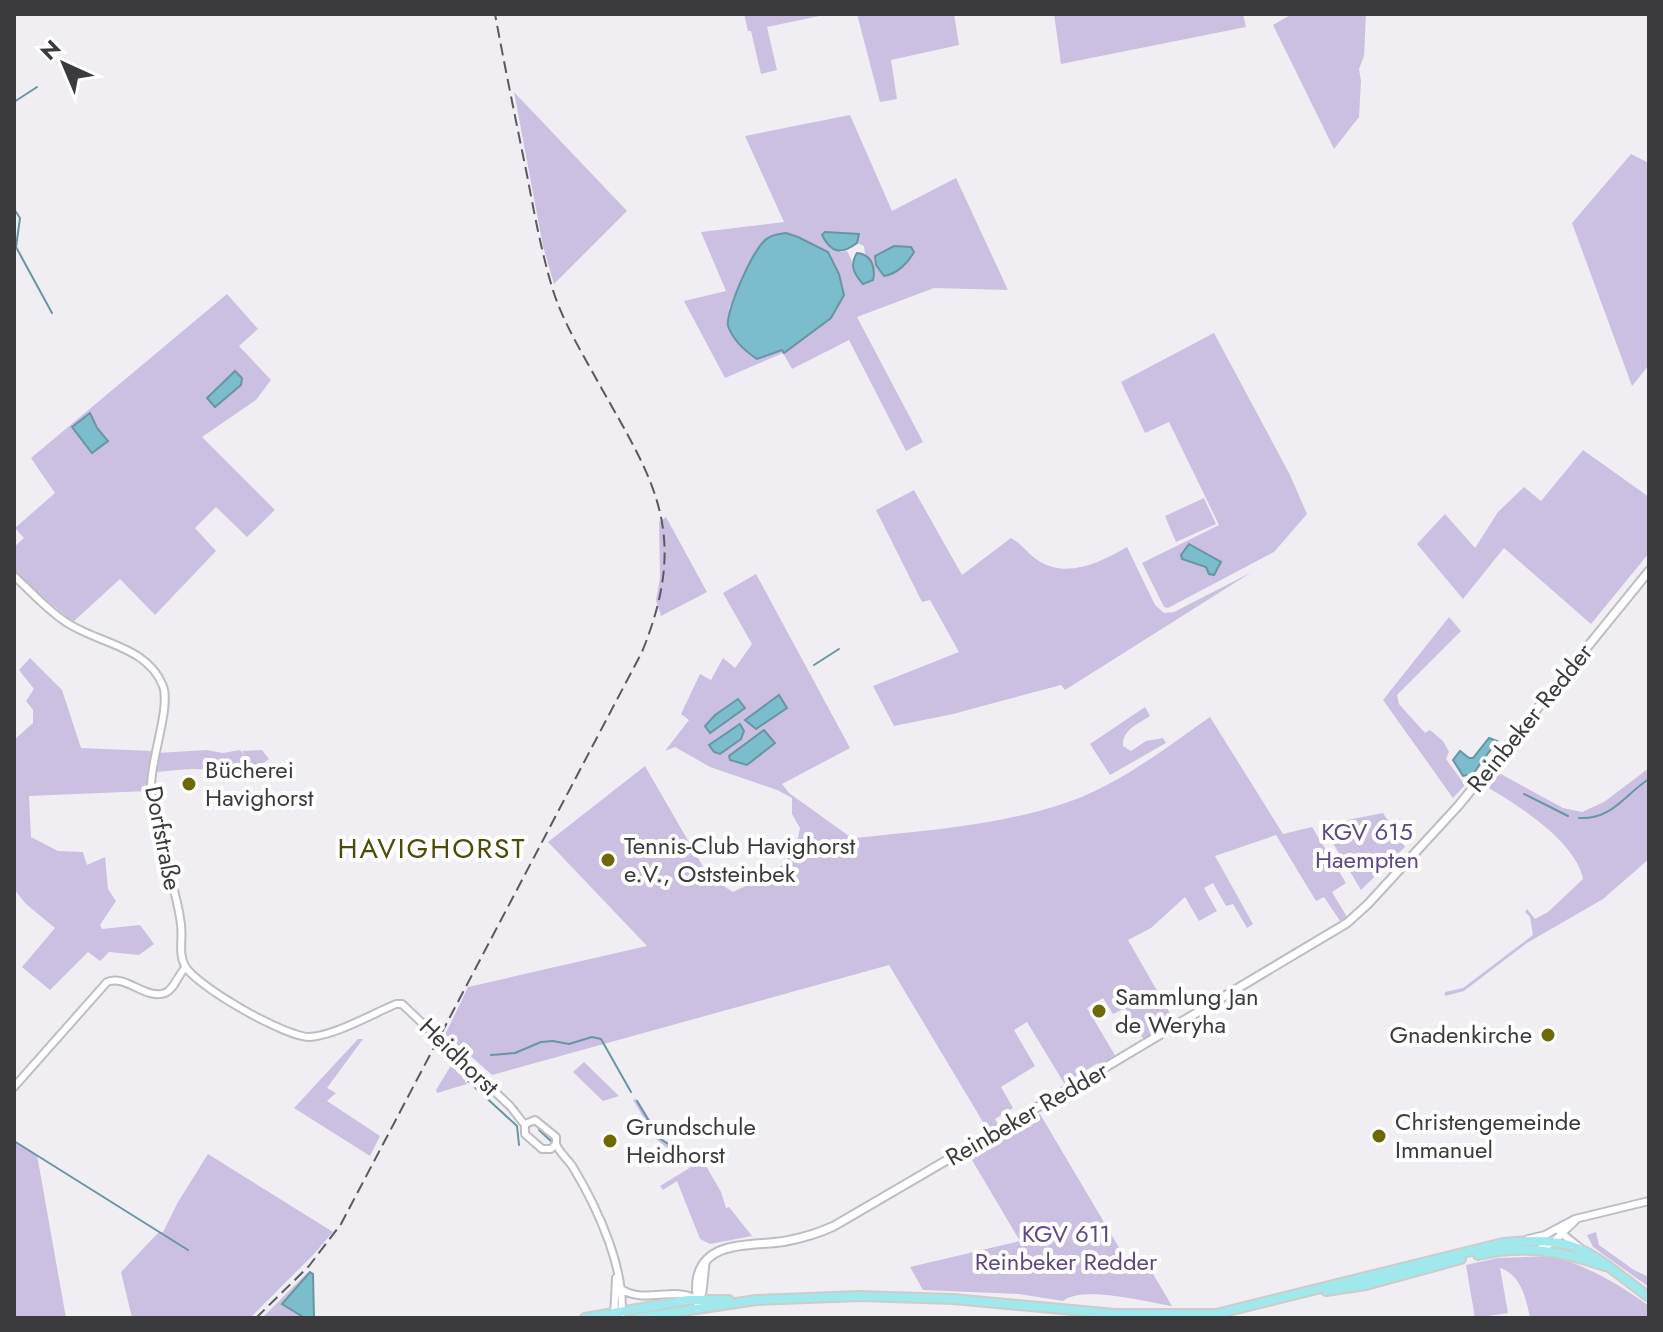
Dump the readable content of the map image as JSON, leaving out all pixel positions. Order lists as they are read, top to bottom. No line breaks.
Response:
{"streets":{"main road":["Reinbeker Redder"],"street":["Dorfstraße","Heidhorst"]},"crossings":[["Dorfstraße","Heidhorst"]],"districts":["HAVIGHORST"],"parks":["KGV 615 Haempten","KGV 611 Reinbeker Redder"],"places":["Bücherei Havighorst","Tennis-Club Havighorst e.V., Oststeinbek","Sammlung Jan de Weryha","Gnadenkirche","Christengemeinde Immanuel","Grundschule Heidhorst"],"north":"top left"}
